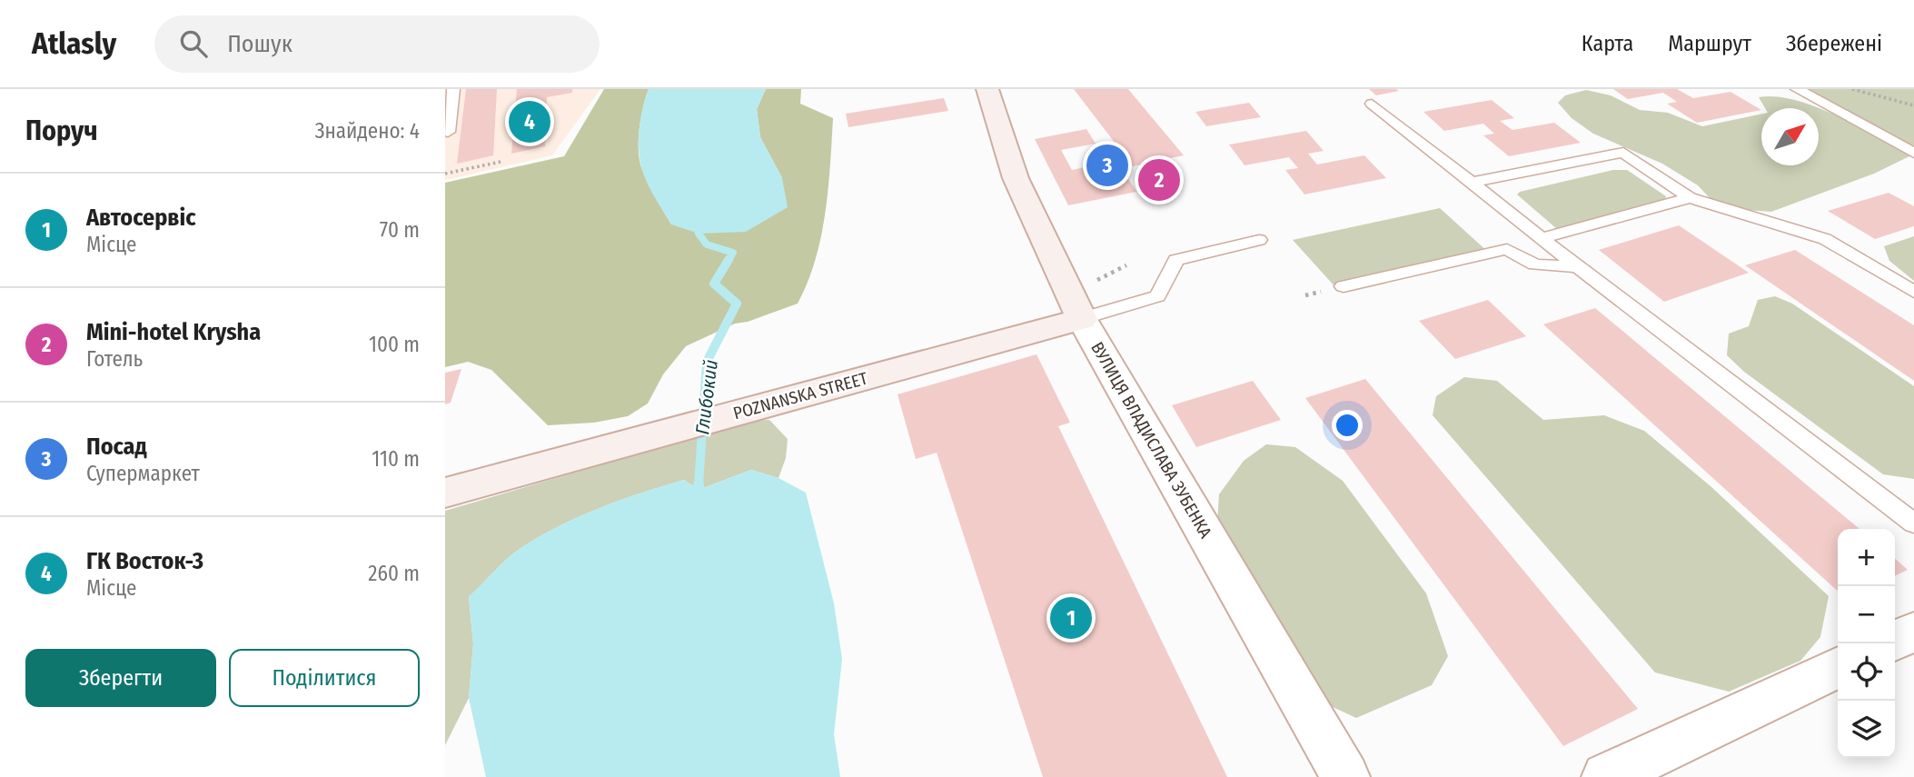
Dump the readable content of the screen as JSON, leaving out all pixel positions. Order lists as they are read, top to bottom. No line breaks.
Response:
{"streets":{"street":["POZNANSKA STREET","ВУЛИЦЯ ВЛАДИСЛАВА ЗУБЕНКА"]},"crossings":[["POZNANSKA STREET","ВУЛИЦЯ ВЛАДИСЛАВА ЗУБЕНКА"]],"water":["Глибокий"],"north":"top right","page":{"header":"Atlasly","search":"Пошук","nav":["Карта","Маршрут","Збережені"],"heading":["Поруч","Знайдено: 4"],"pins":["4","3","2","1"],"list":[{"mark":"1","name":"Автосервіс","note":"Місце","value":"70 m"},{"mark":"2","name":"Mini-hotel Krysha","note":"Готель","value":"100 m"},{"mark":"3","name":"Посад","note":"Супермаркет","value":"110 m"},{"mark":"4","name":"ГК Восток-3","note":"Місце","value":"260 m"}],"map_buttons":["+","−"],"buttons":["Зберегти","Поділитися"]}}
